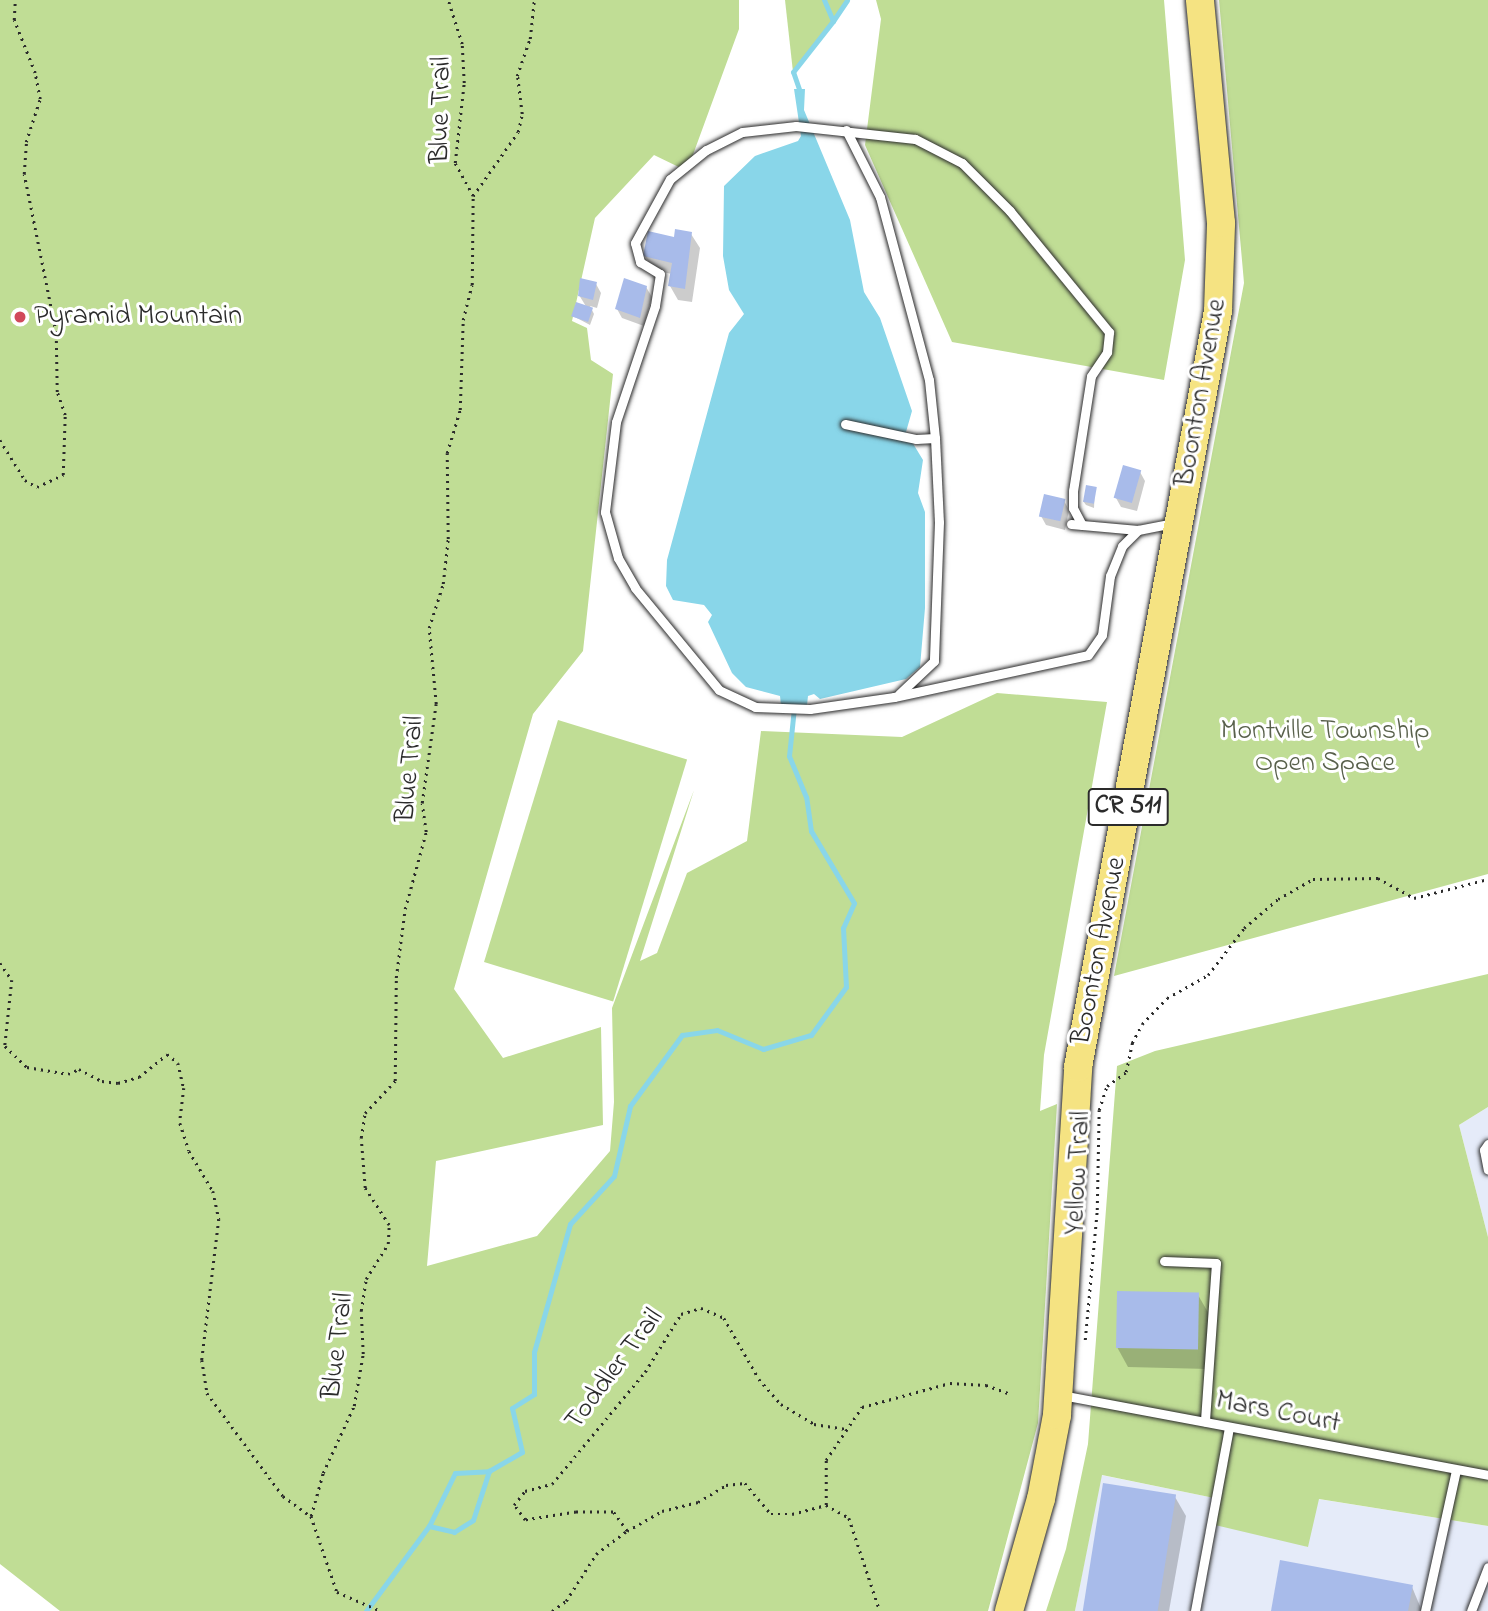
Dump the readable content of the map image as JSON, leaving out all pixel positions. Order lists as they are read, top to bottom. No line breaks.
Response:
{"streets":{"main road":["Boonton Avenue","CR 511"],"lane":["Mars Court"],"path":["Blue Trail","Yellow Trail","Toddler Trail"]},"crossings":[["Boonton Avenue","Mars Court"]],"parks":["Montville Township Open Space"],"places":["Pyramid Mountain"]}
